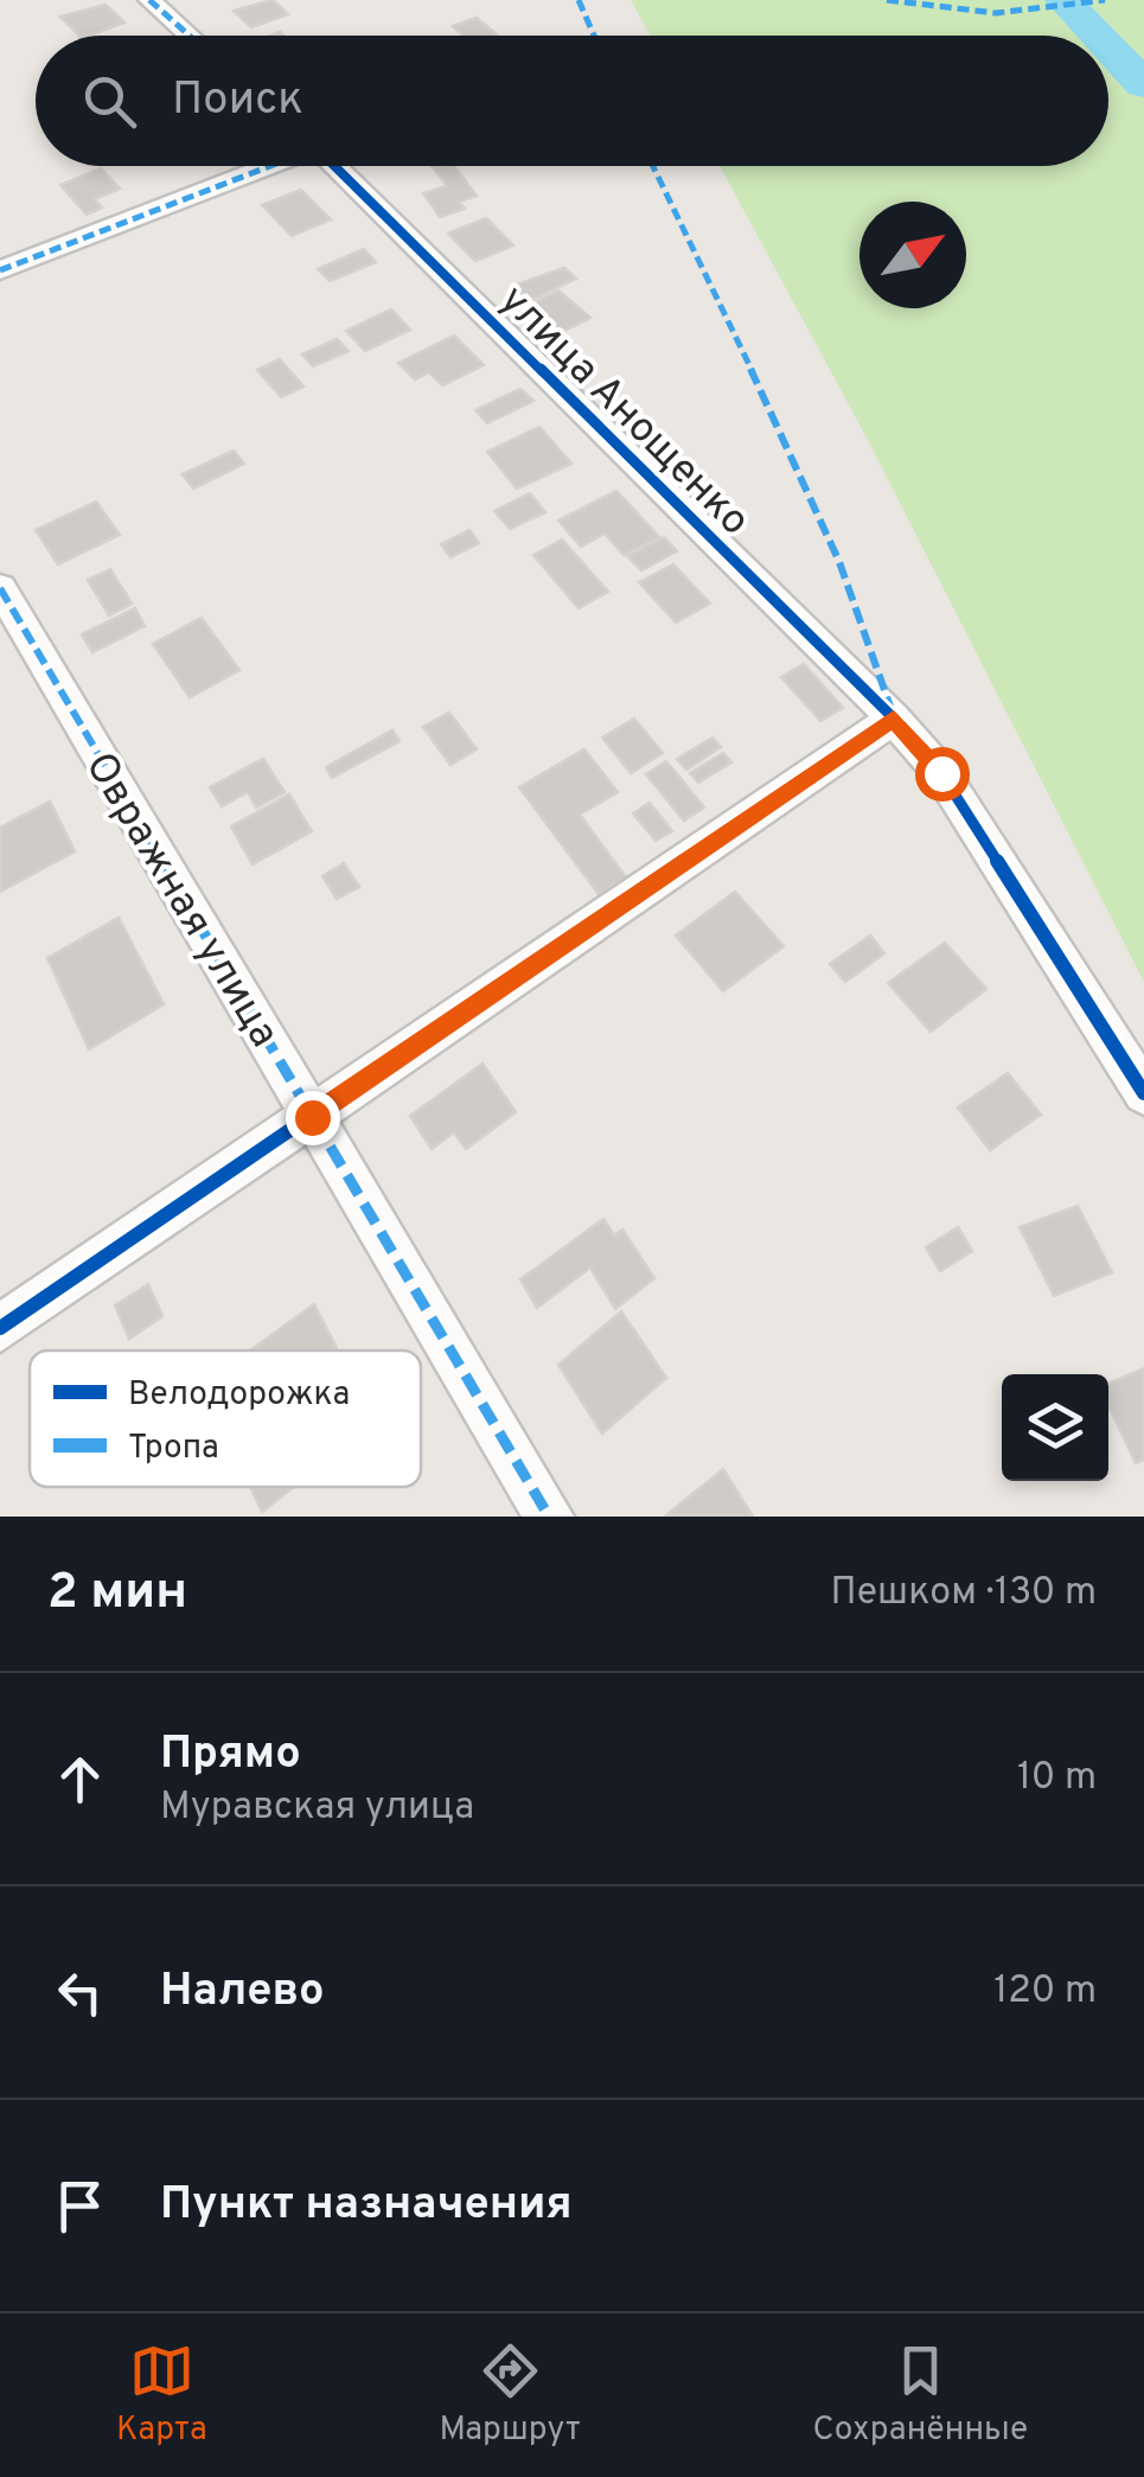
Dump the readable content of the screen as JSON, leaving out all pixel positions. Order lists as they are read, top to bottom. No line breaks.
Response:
{"streets":{"street":["улица Анощенко","Овражная улица"]},"legend":["Велодорожка","Тропа"],"north":"top right","page":{"search":"Поиск","heading":["2 мин","Пешком · 130 m"],"list":[["Прямо","Муравская улица","10 m"],["Налево","120 m"],"Пункт назначения"],"nav":["Карта","Маршрут","Сохранённые"]}}
